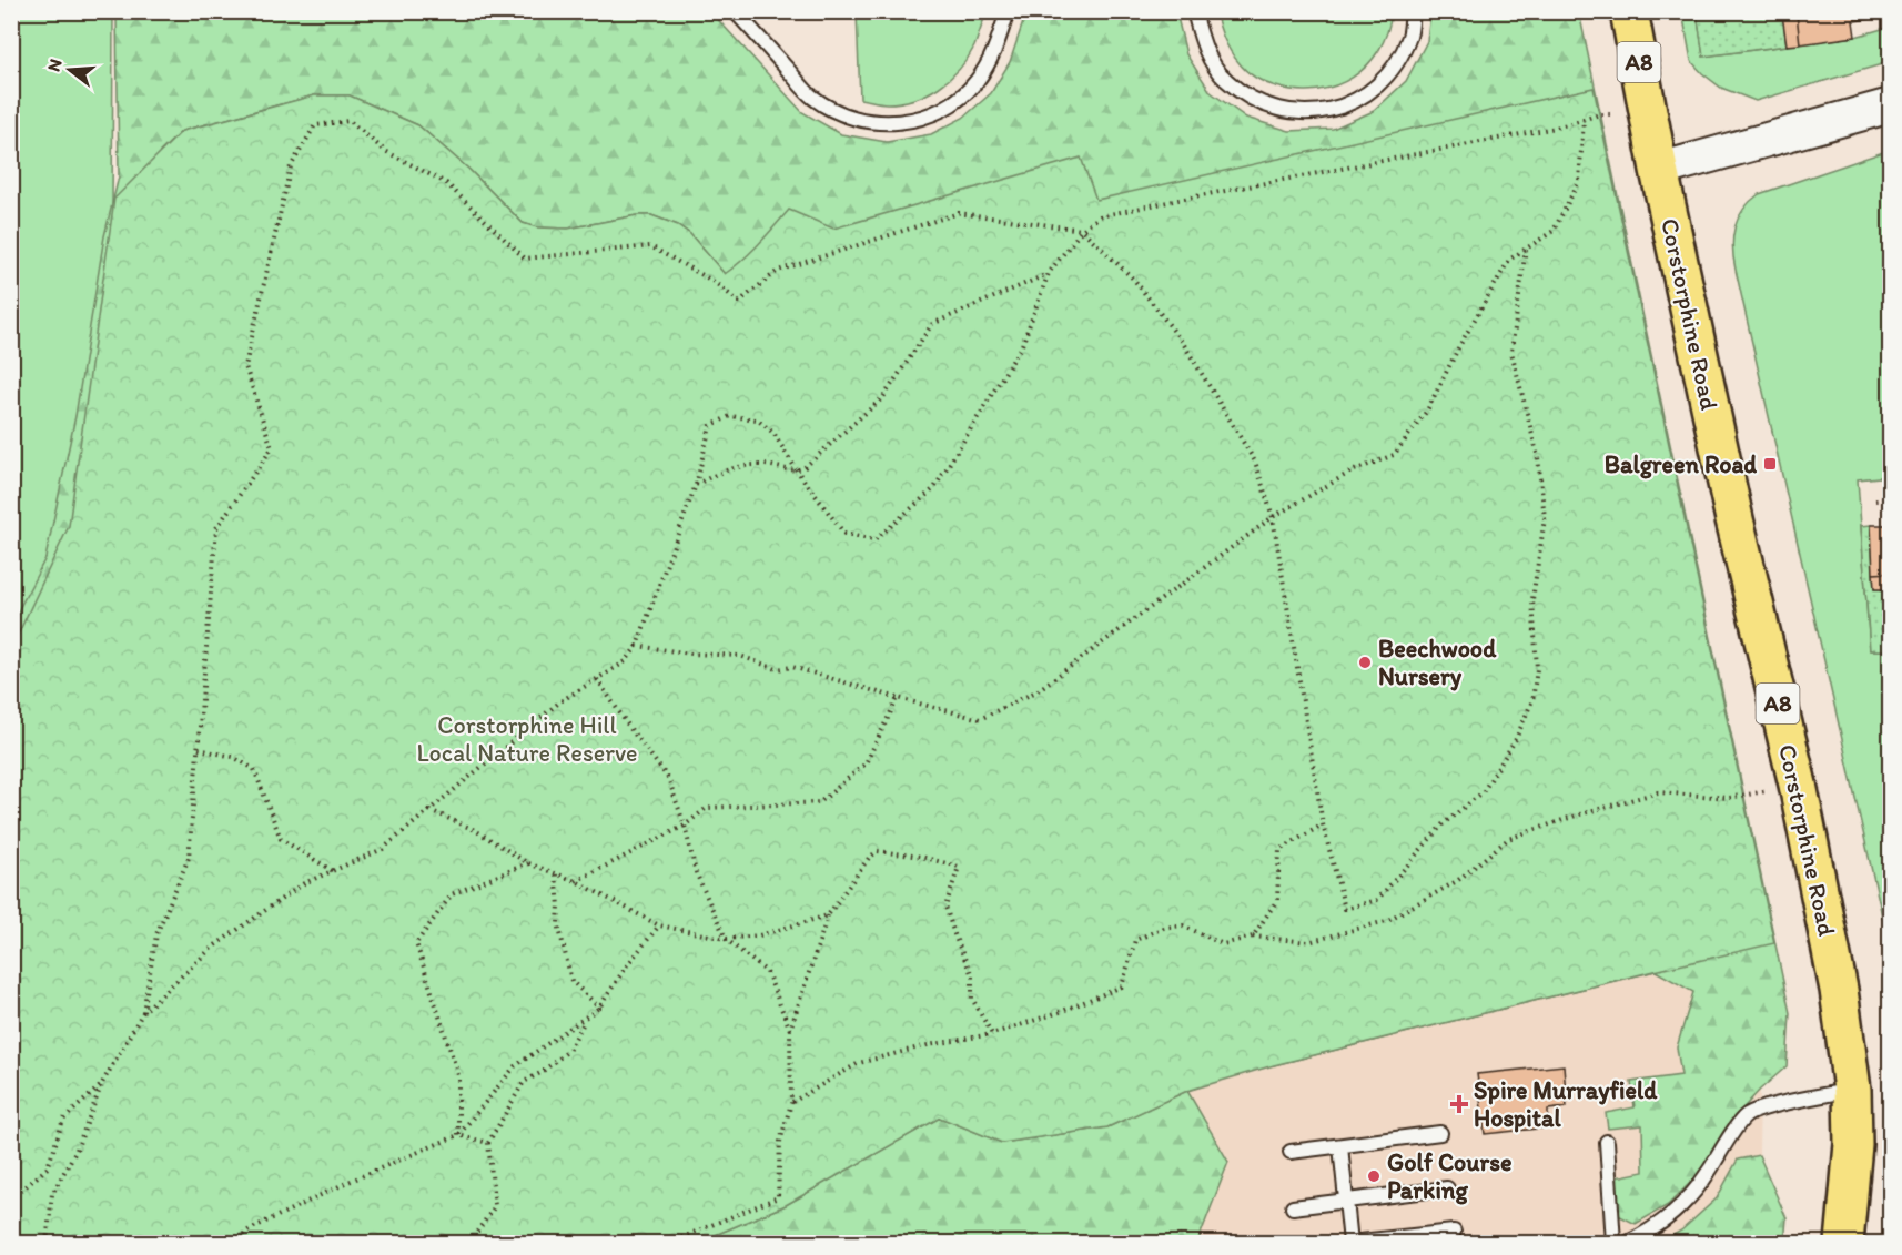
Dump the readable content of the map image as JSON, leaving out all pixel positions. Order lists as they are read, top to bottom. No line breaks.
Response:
{"streets":{"main road":["A8","Corstorphine Road"]},"parks":["Corstorphine Hill Local Nature Reserve"],"places":{"transit":["Balgreen Road"],"other":["Beechwood Nursery","Golf Course Parking"],"health":["Spire Murrayfield Hospital"]},"north":"left"}
